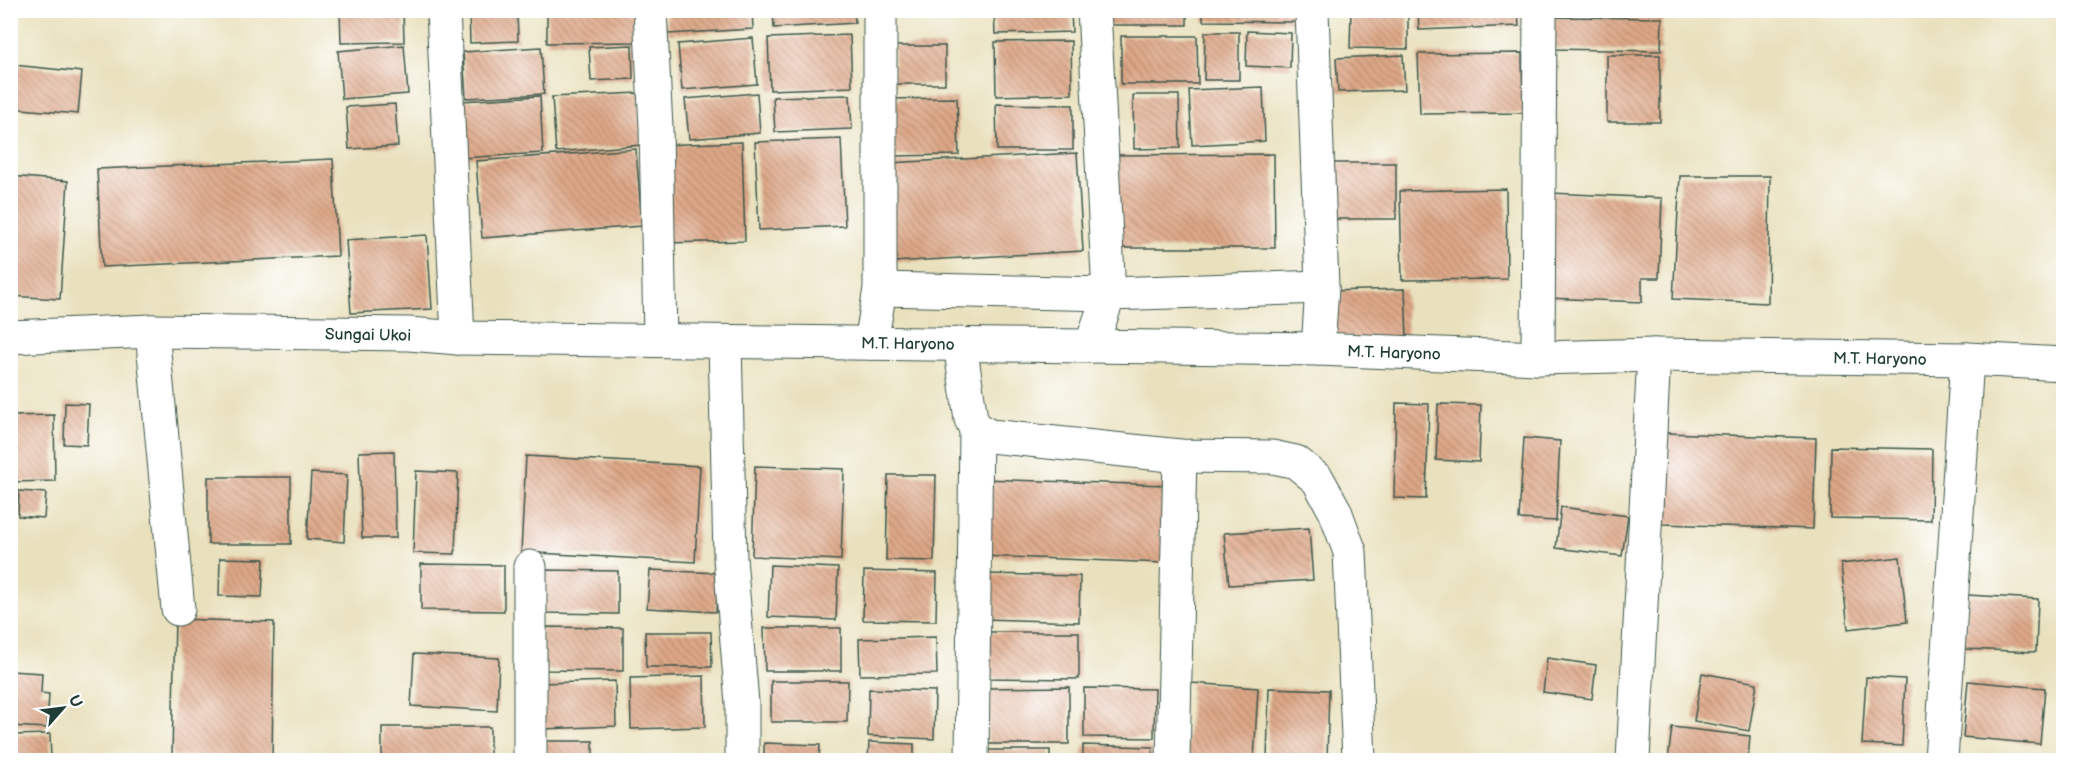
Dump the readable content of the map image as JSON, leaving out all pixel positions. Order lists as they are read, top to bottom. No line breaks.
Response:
{"streets":{"main road":["Sungai Ukoi","M.T. Haryono"]},"crossings":[["Sungai Ukoi","M.T. Haryono"]],"north":"top right"}
